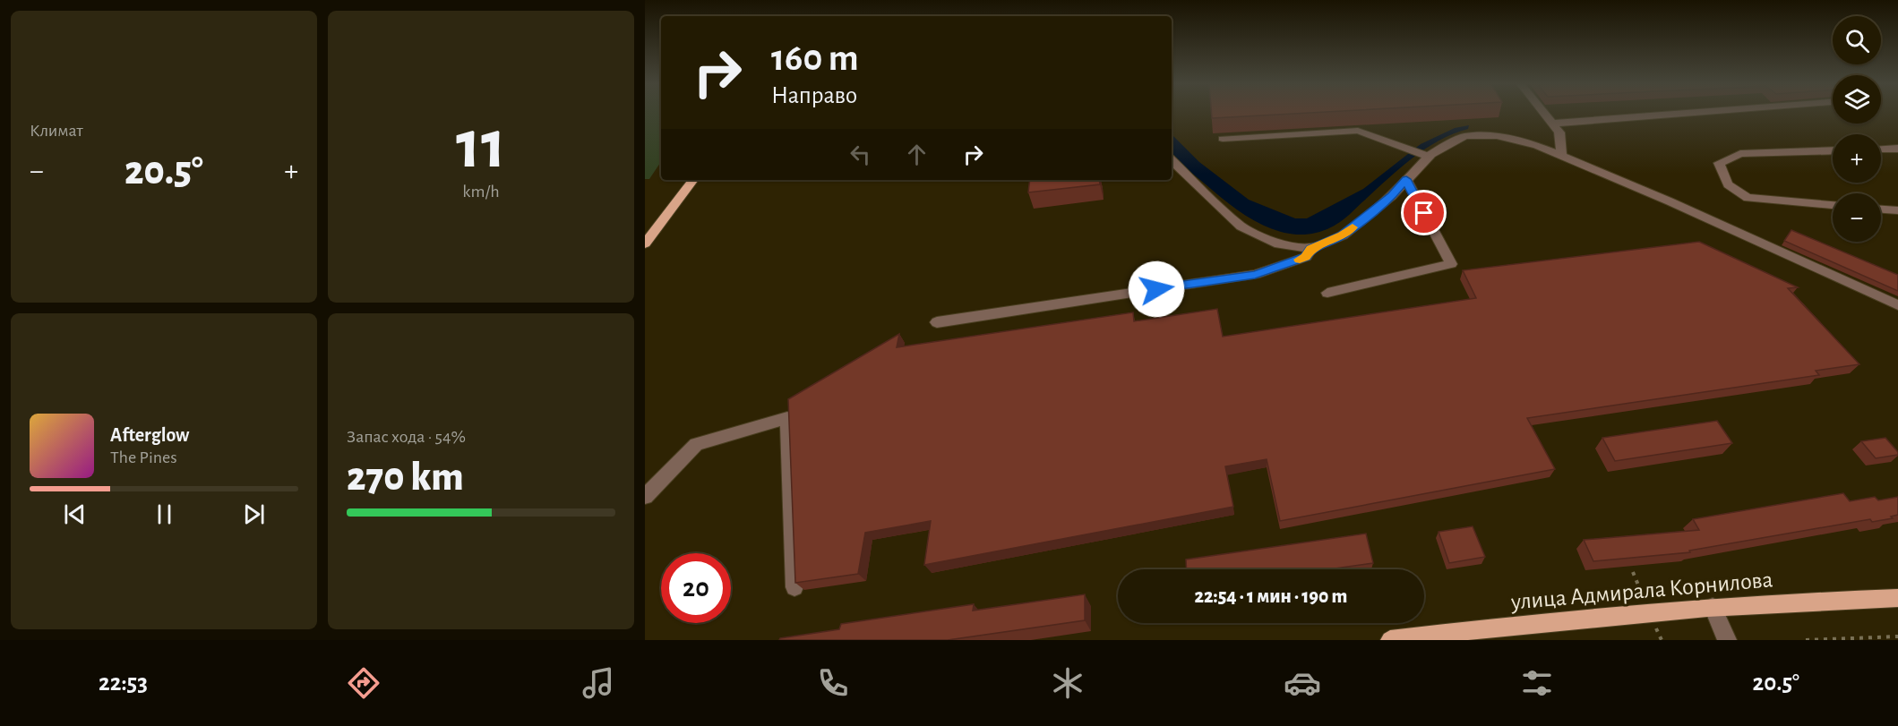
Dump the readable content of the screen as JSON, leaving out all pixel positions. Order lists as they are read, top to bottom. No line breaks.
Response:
{"streets":{"main road":["улица Адмирала Корнилова"]},"page":{"tile":["Климат",["11","km/h"],["Запас хода · 54%","270 km"]],"map_buttons":["+","−"],"turn":["160 m","Направо"],"heat":["−","20.5°","+"],"song":["Afterglow","The Pines"],"limit":"20","trip":"22:54 · 1 мин · 190 m","tabs":["22:53","20.5°"]}}
